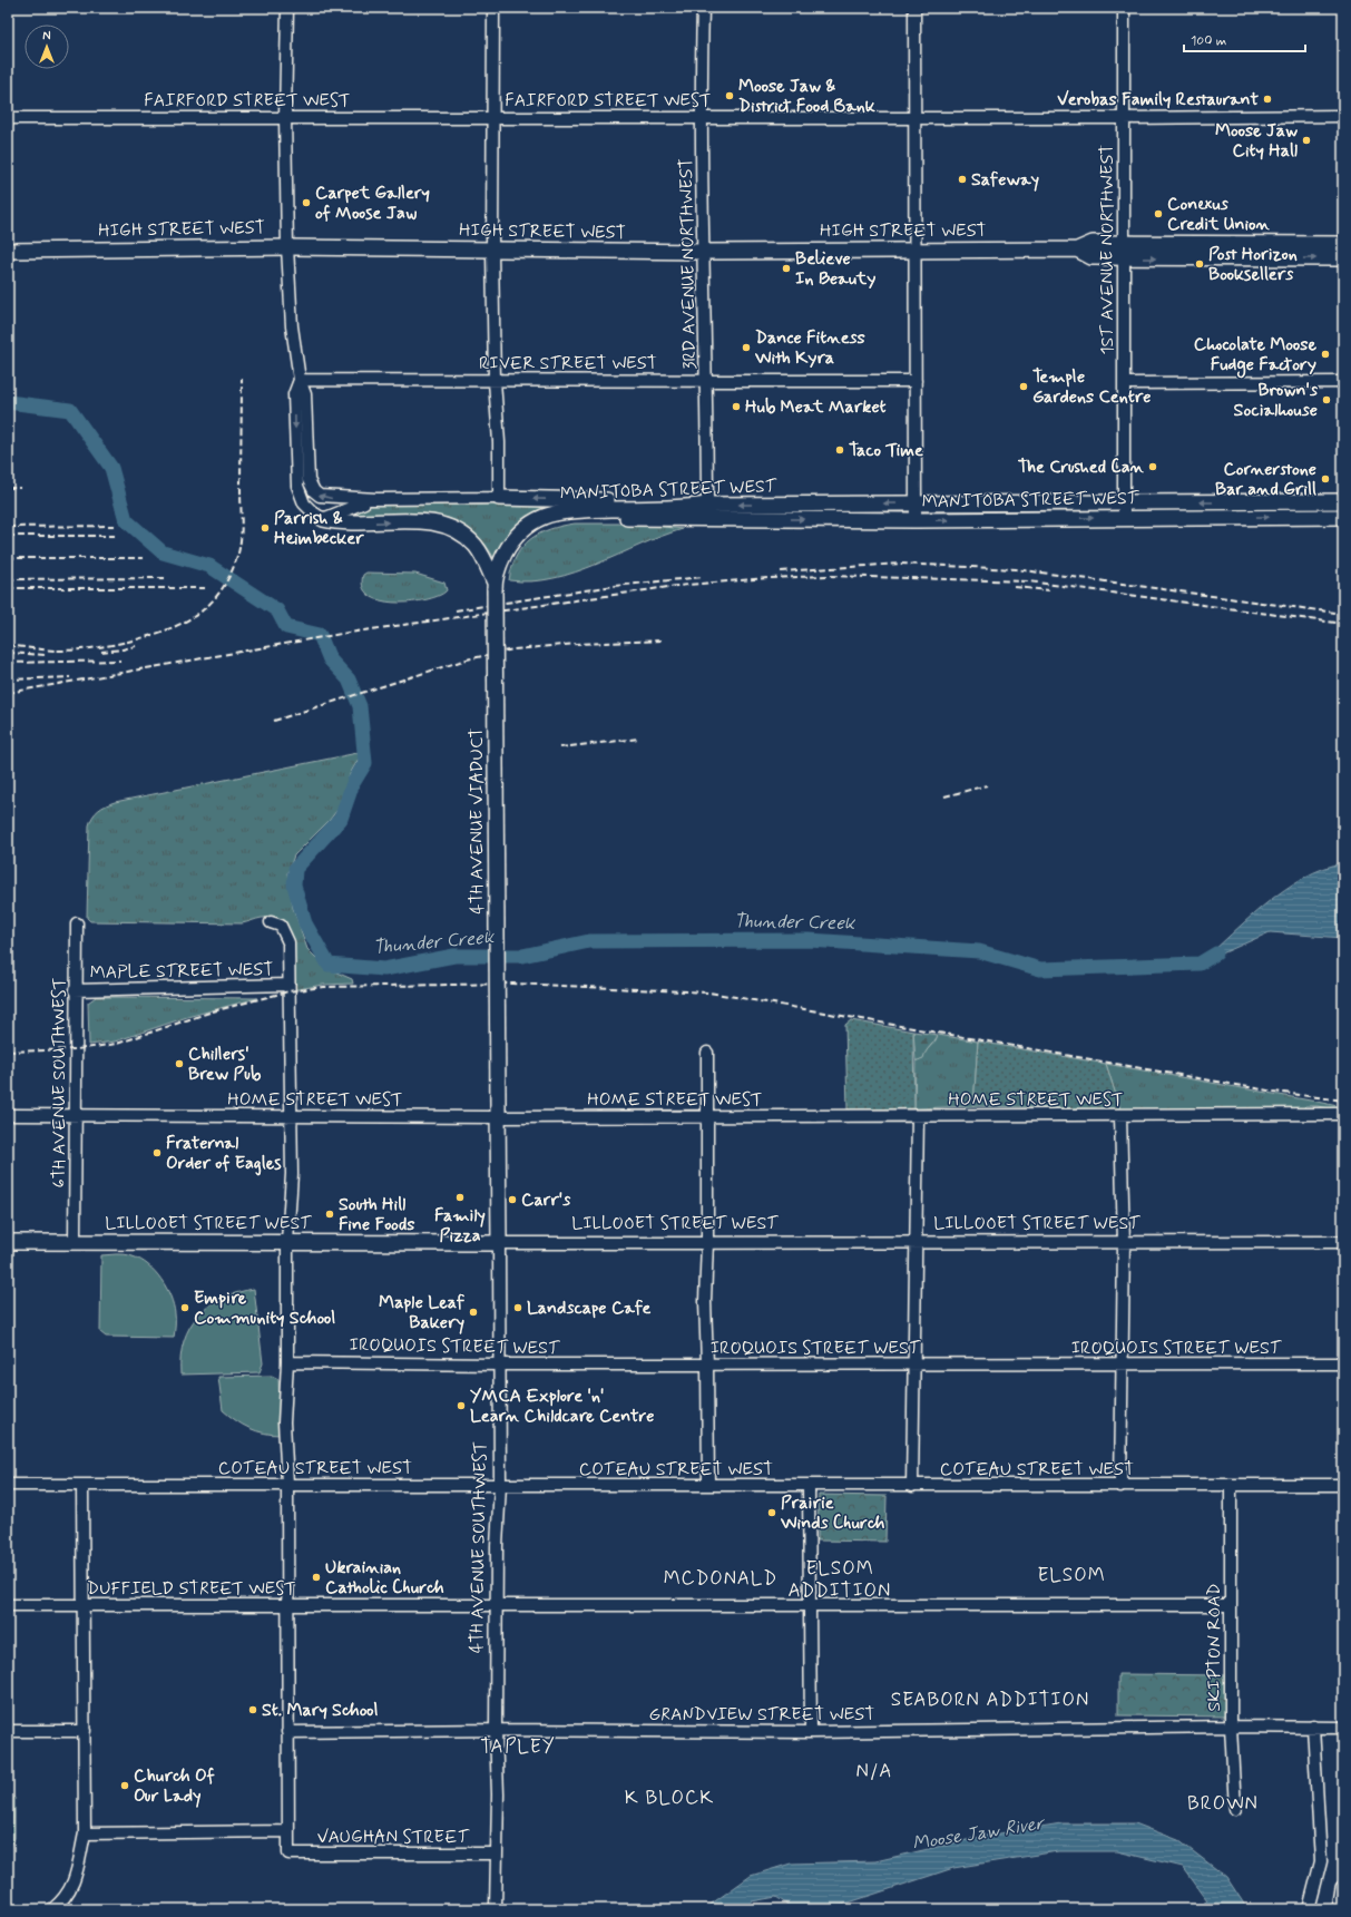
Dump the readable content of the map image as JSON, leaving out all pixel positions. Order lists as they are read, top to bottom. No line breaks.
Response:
{"streets":{"main road":["HIGH STREET WEST","MANITOBA STREET WEST","4TH AVENUE VIADUCT","LILLOOET STREET WEST","4TH AVENUE SOUTHWEST"],"street":["FAIRFORD STREET WEST","1ST AVENUE NORTHWEST","3RD AVENUE NORTHWEST","RIVER STREET WEST","MAPLE STREET WEST","6TH AVENUE SOUTHWEST","HOME STREET WEST","IROQUOIS STREET WEST","COTEAU STREET WEST","DUFFIELD STREET WEST","SKIPTON ROAD","GRANDVIEW STREET WEST","VAUGHAN STREET"]},"crossings":[["FAIRFORD STREET WEST","1ST AVENUE NORTHWEST"],["FAIRFORD STREET WEST","3RD AVENUE NORTHWEST"],["HIGH STREET WEST","1ST AVENUE NORTHWEST"],["HIGH STREET WEST","3RD AVENUE NORTHWEST"],["1ST AVENUE NORTHWEST","MANITOBA STREET WEST"],["3RD AVENUE NORTHWEST","RIVER STREET WEST"],["3RD AVENUE NORTHWEST","MANITOBA STREET WEST"],["MANITOBA STREET WEST","4TH AVENUE VIADUCT"],["4TH AVENUE VIADUCT","HOME STREET WEST"],["4TH AVENUE VIADUCT","4TH AVENUE SOUTHWEST"],["MAPLE STREET WEST","6TH AVENUE SOUTHWEST"],["6TH AVENUE SOUTHWEST","HOME STREET WEST"],["6TH AVENUE SOUTHWEST","LILLOOET STREET WEST"],["HOME STREET WEST","4TH AVENUE SOUTHWEST"],["LILLOOET STREET WEST","4TH AVENUE SOUTHWEST"],["IROQUOIS STREET WEST","4TH AVENUE SOUTHWEST"],["COTEAU STREET WEST","4TH AVENUE SOUTHWEST"],["COTEAU STREET WEST","SKIPTON ROAD"],["4TH AVENUE SOUTHWEST","DUFFIELD STREET WEST"],["4TH AVENUE SOUTHWEST","GRANDVIEW STREET WEST"],["4TH AVENUE SOUTHWEST","VAUGHAN STREET"],["DUFFIELD STREET WEST","SKIPTON ROAD"],["SKIPTON ROAD","GRANDVIEW STREET WEST"]],"districts":["ELSOM ADDITION","ELSOM","MCDONALD","SEABORN ADDITION","TAPLEY","N/A","K BLOCK","BROWN"],"water":["Thunder Creek","Moose Jaw River"],"places":["Moose Jaw & District Food Bank","Verobas Family Restaurant","Moose Jaw City Hall","Safeway","Carpet Gallery of Moose Jaw","Conexus Credit Union","Post Horizon Booksellers","Believe In Beauty","Dance Fitness With Kyra","Chocolate Moose Fudge Factory","Temple Gardens Centre","Brown's Socialhouse","Hub Meat Market","Taco Time","The Crushed Can","Cornerstone Bar and Grill","Parrish & Heimbecker","Chillers' Brew Pub","Fraternal Order of Eagles","Family Pizza","Carr's","South Hill Fine Foods","Empire Community School","Landscape Cafe","Maple Leaf Bakery","YMCA Explore 'n' Learn Childcare Centre","Prairie Winds Church","Ukrainian Catholic Church","St. Mary School","Church Of Our Lady"],"scale_bar":"100 m","north":"top"}
